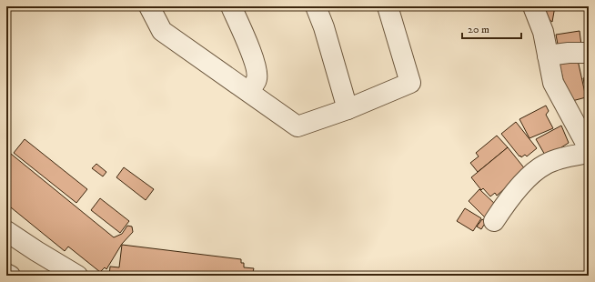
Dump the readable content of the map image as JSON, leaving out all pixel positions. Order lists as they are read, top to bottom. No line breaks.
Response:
{"scale_bar":"20 m"}
